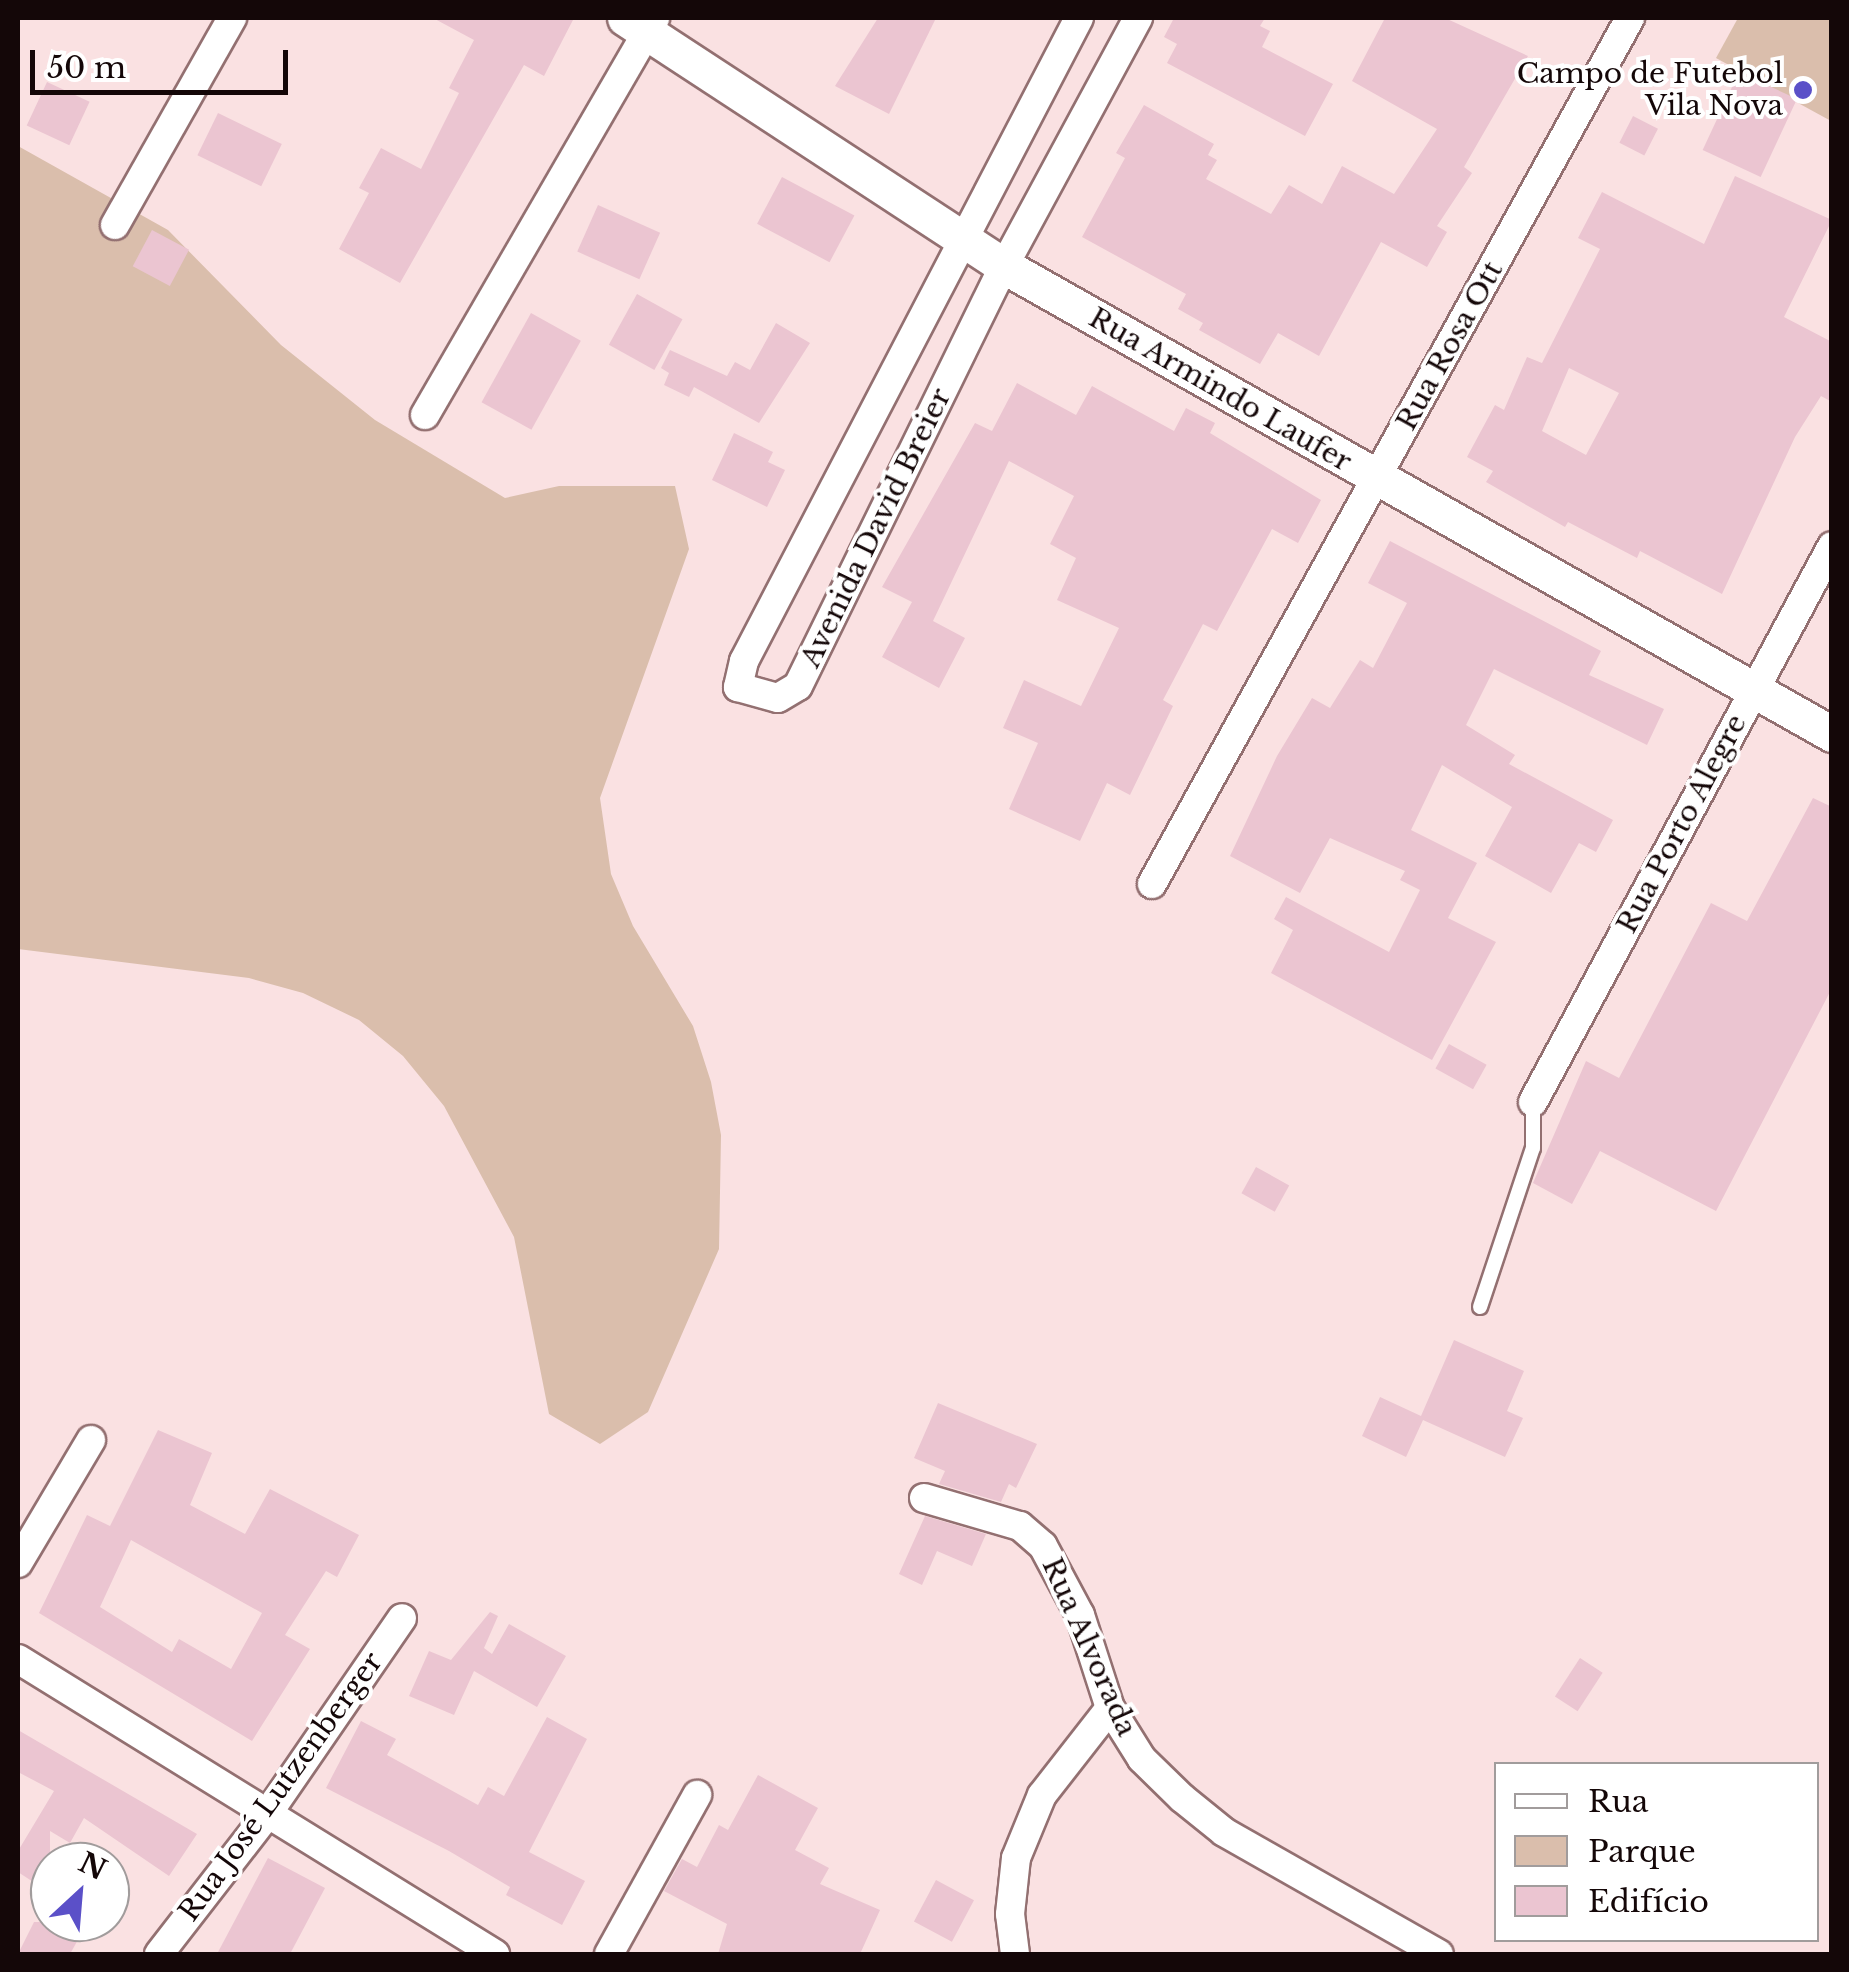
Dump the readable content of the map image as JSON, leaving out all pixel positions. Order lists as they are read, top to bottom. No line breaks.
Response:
{"streets":{"street":["Rua Rosa Ott","Rua Armindo Laufer","Avenida David Breier","Rua Porto Alegre","Rua Alvorada","Rua José Lutzenberger"]},"crossings":[["Rua Rosa Ott","Rua Armindo Laufer"],["Rua Armindo Laufer","Avenida David Breier"],["Rua Armindo Laufer","Rua Porto Alegre"]],"places":["Campo de Futebol Vila Nova"],"legend":["Rua","Parque","Edifício"],"scale_bar":"50 m","north":"top right"}
